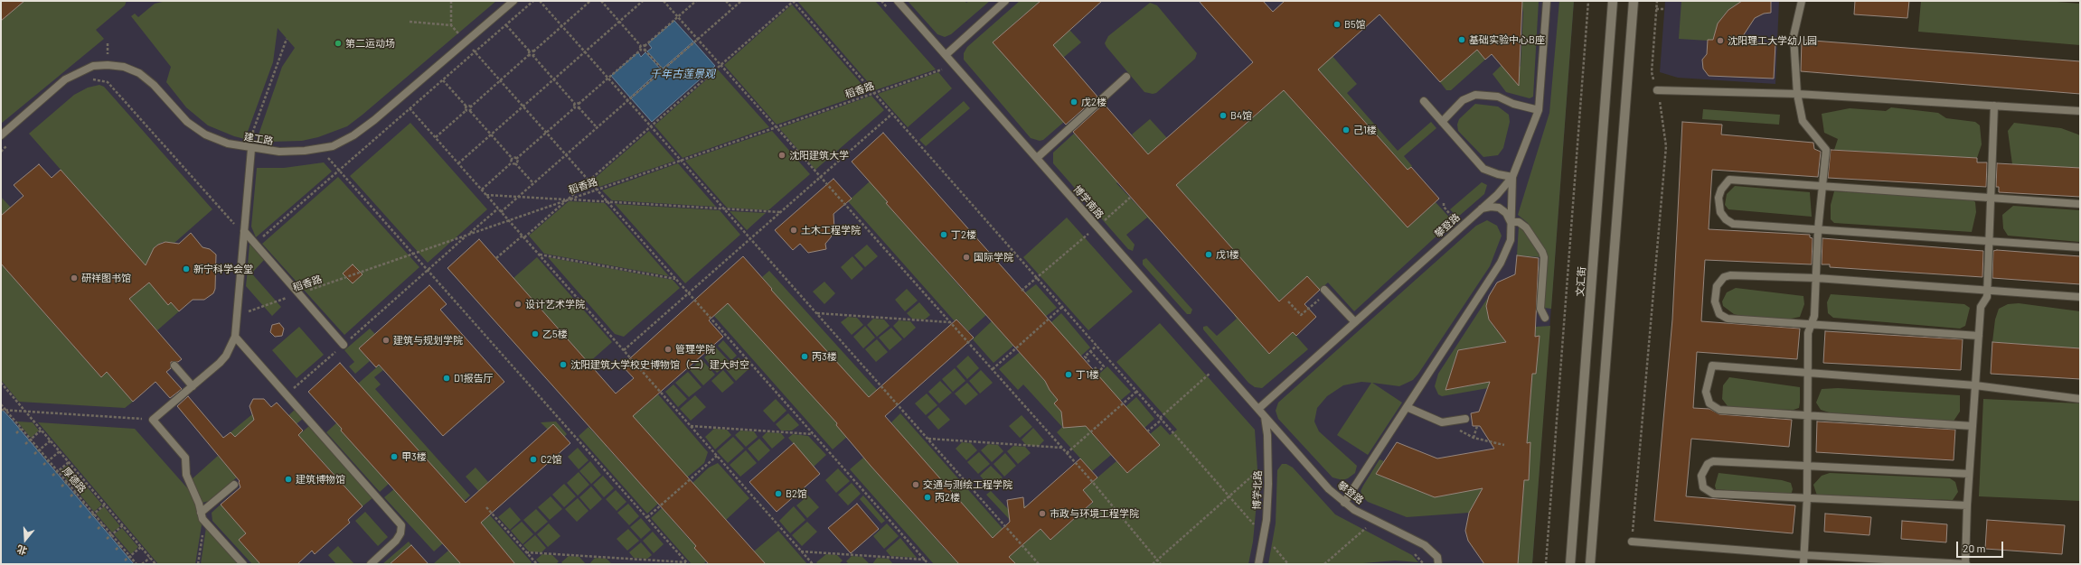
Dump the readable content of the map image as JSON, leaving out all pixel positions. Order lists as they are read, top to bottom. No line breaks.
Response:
{"streets":{"street":["文汇街"],"lane":["建工路","博学南路","攀登路","博学北路"],"path":["稻香路","厚德路"]},"crossings":[["博学南路","攀登路"],["博学南路","博学北路"],["攀登路","博学北路"]],"water":["千年古莲景观"],"places":["B5馆","基础实验中心B座","沈阳理工大学幼儿园","第二运动场","戊2楼","B4馆","己1楼","沈阳建筑大学","土木工程学院","丁2楼","戊1楼","国际学院","新宁科学会堂","研祥图书馆","设计艺术学院","乙5楼","建筑与规划学院","管理学院","丙3楼","沈阳建筑大学校史博物馆（二）建大时空","丁1楼","D1报告厅","甲3楼","C2馆","建筑博物馆","交通与测绘工程学院","B2馆","丙2楼","市政与环境工程学院"],"scale_bar":"20 m","north":"bottom"}
